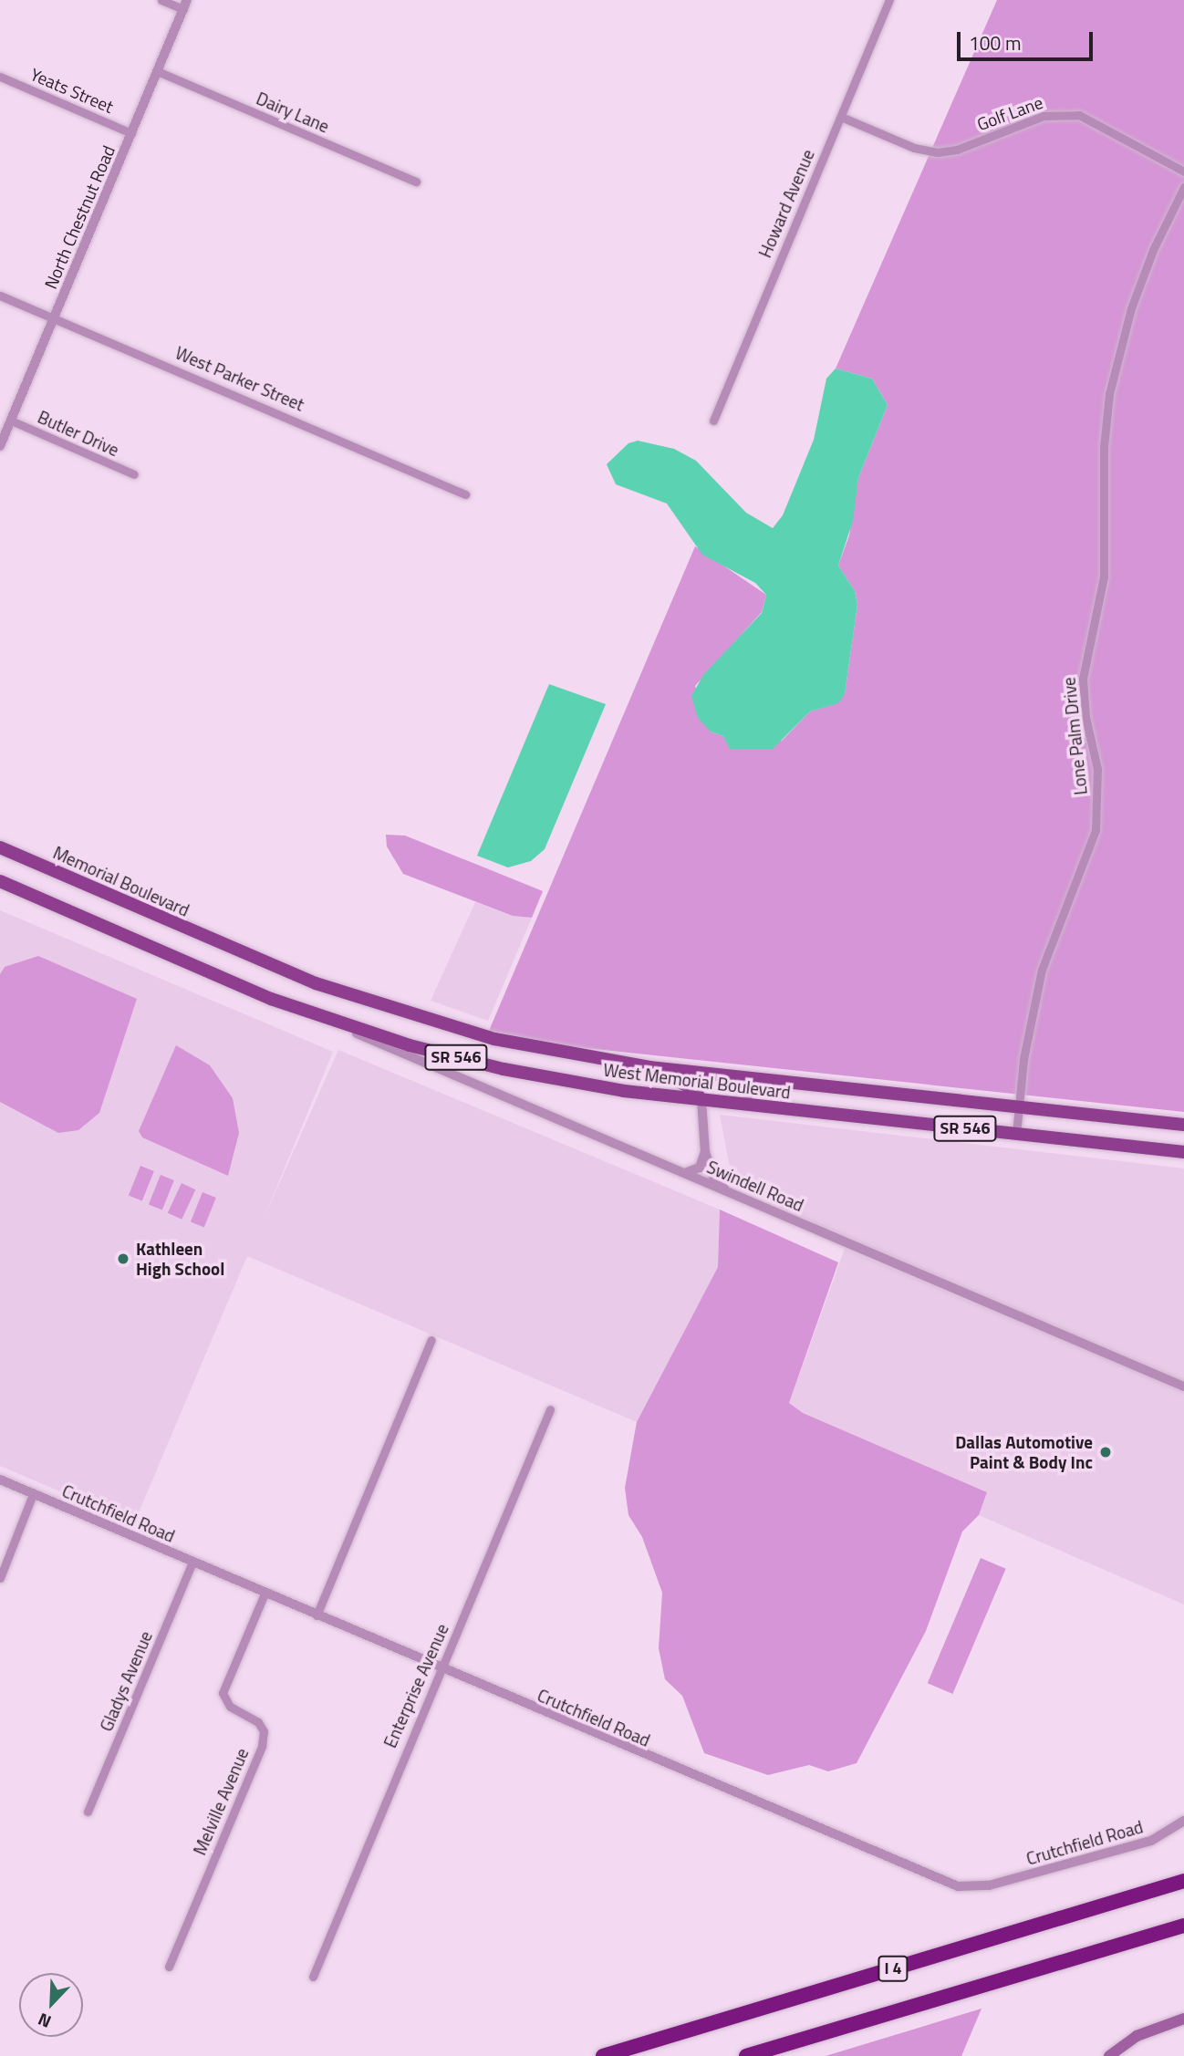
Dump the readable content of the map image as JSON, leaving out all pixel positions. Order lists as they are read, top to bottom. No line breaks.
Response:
{"streets":{"highway":["I 4"],"main road":["Memorial Boulevard","SR 546","West Memorial Boulevard"],"street":["Yeats Street","Dairy Lane","Golf Lane","Howard Avenue","North Chestnut Road","West Parker Street","Butler Drive","Lone Palm Drive","Swindell Road","Crutchfield Road","Gladys Avenue","Enterprise Avenue","Melville Avenue"]},"crossings":[["Yeats Street","North Chestnut Road"],["Dairy Lane","North Chestnut Road"],["Golf Lane","Howard Avenue"],["North Chestnut Road","West Parker Street"],["North Chestnut Road","Butler Drive"],["Lone Palm Drive","West Memorial Boulevard"],["Memorial Boulevard","West Memorial Boulevard"],["West Memorial Boulevard","Swindell Road"],["Crutchfield Road","Gladys Avenue"],["Crutchfield Road","Enterprise Avenue"],["Crutchfield Road","Melville Avenue"]],"places":["Kathleen High School","Dallas Automotive Paint & Body Inc"],"scale_bar":"100 m","north":"bottom left"}
